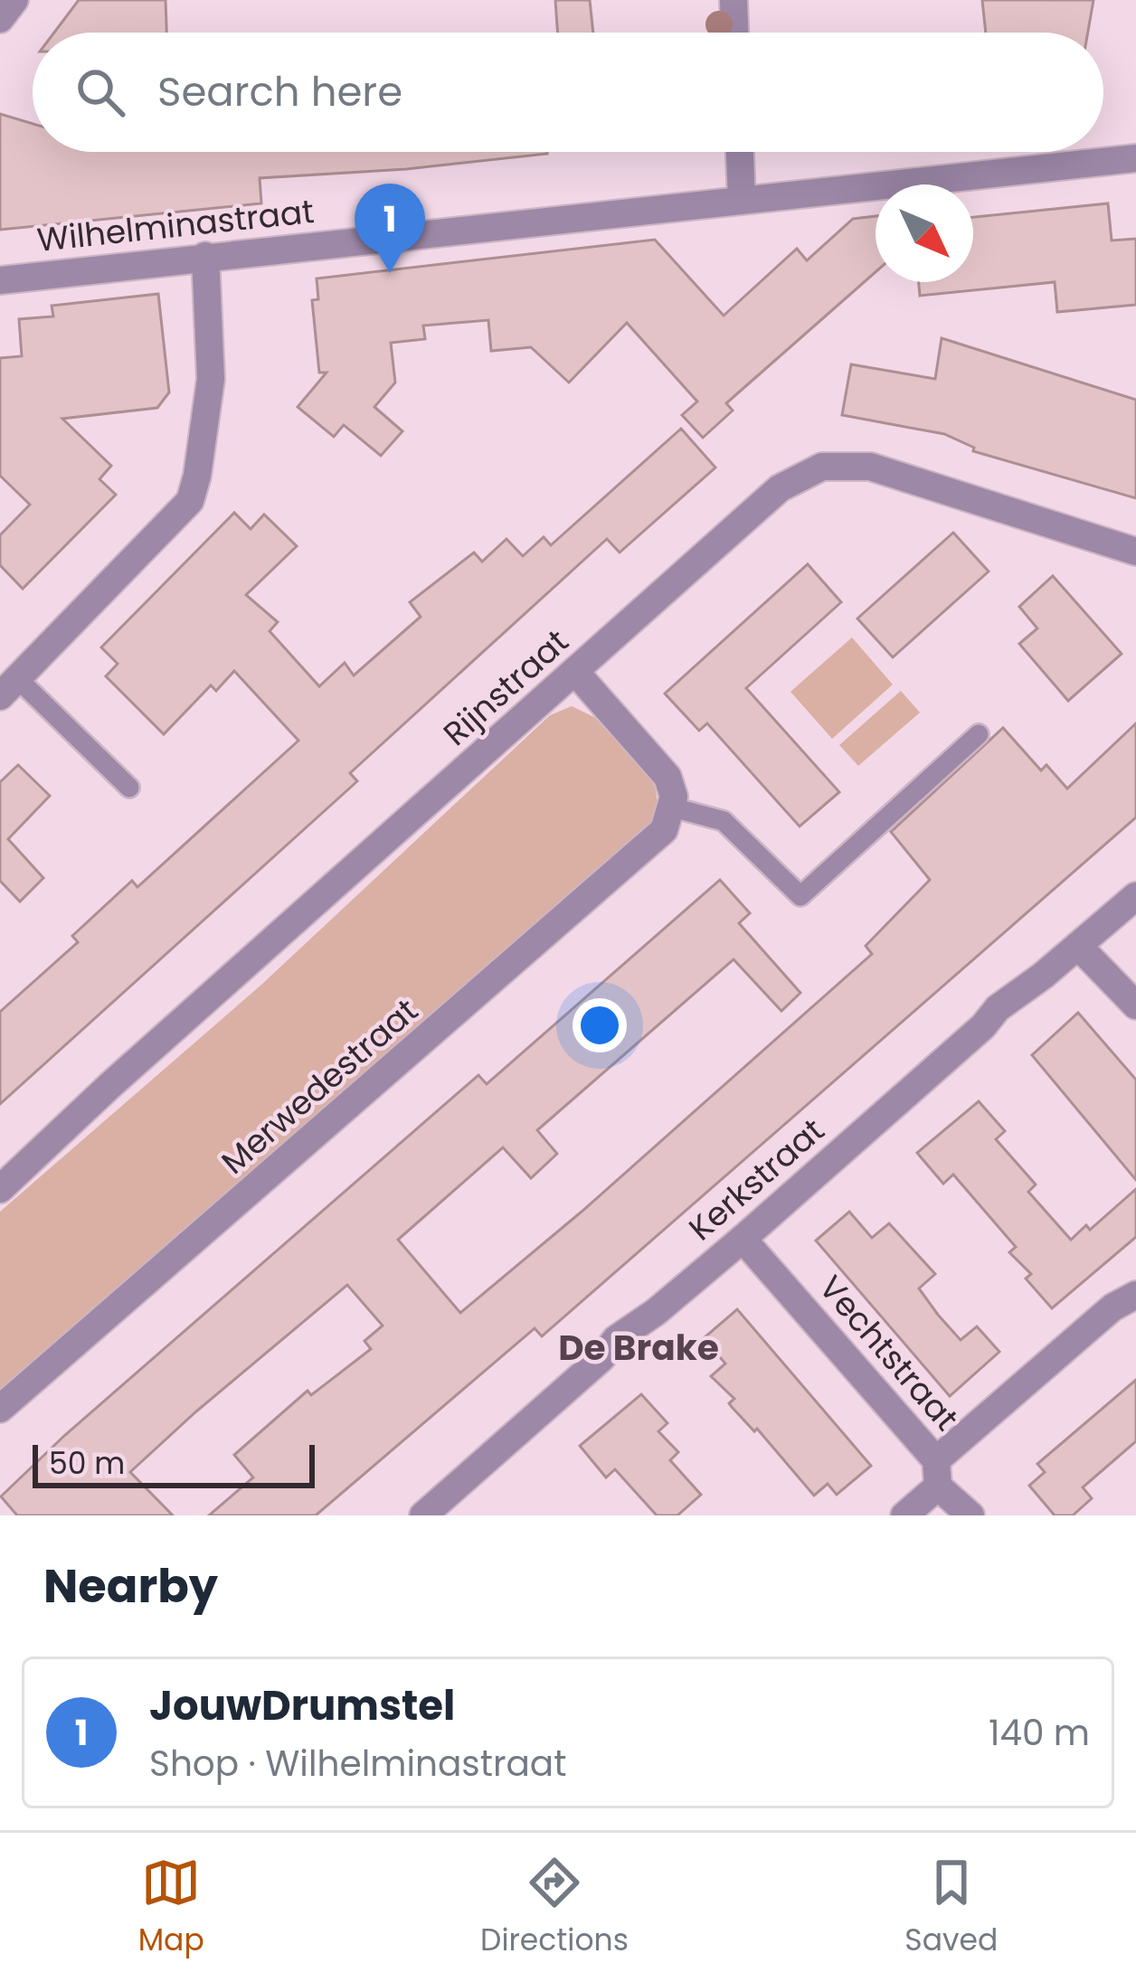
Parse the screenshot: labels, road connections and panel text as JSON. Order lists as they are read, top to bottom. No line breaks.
{"streets":{"street":["Wilhelminastraat","Rijnstraat","Merwedestraat","Kerkstraat","Vechtstraat"]},"crossings":[["Kerkstraat","Vechtstraat"]],"districts":["De Brake"],"scale_bar":"50 m","north":"bottom right","page":{"search":"Search here","pins":"1","scale":"50 m","heading":"Nearby","list":[{"mark":"1","name":"JouwDrumstel","note":"Shop · Wilhelminastraat","value":"140 m"}],"nav":["Map","Directions","Saved"]}}
